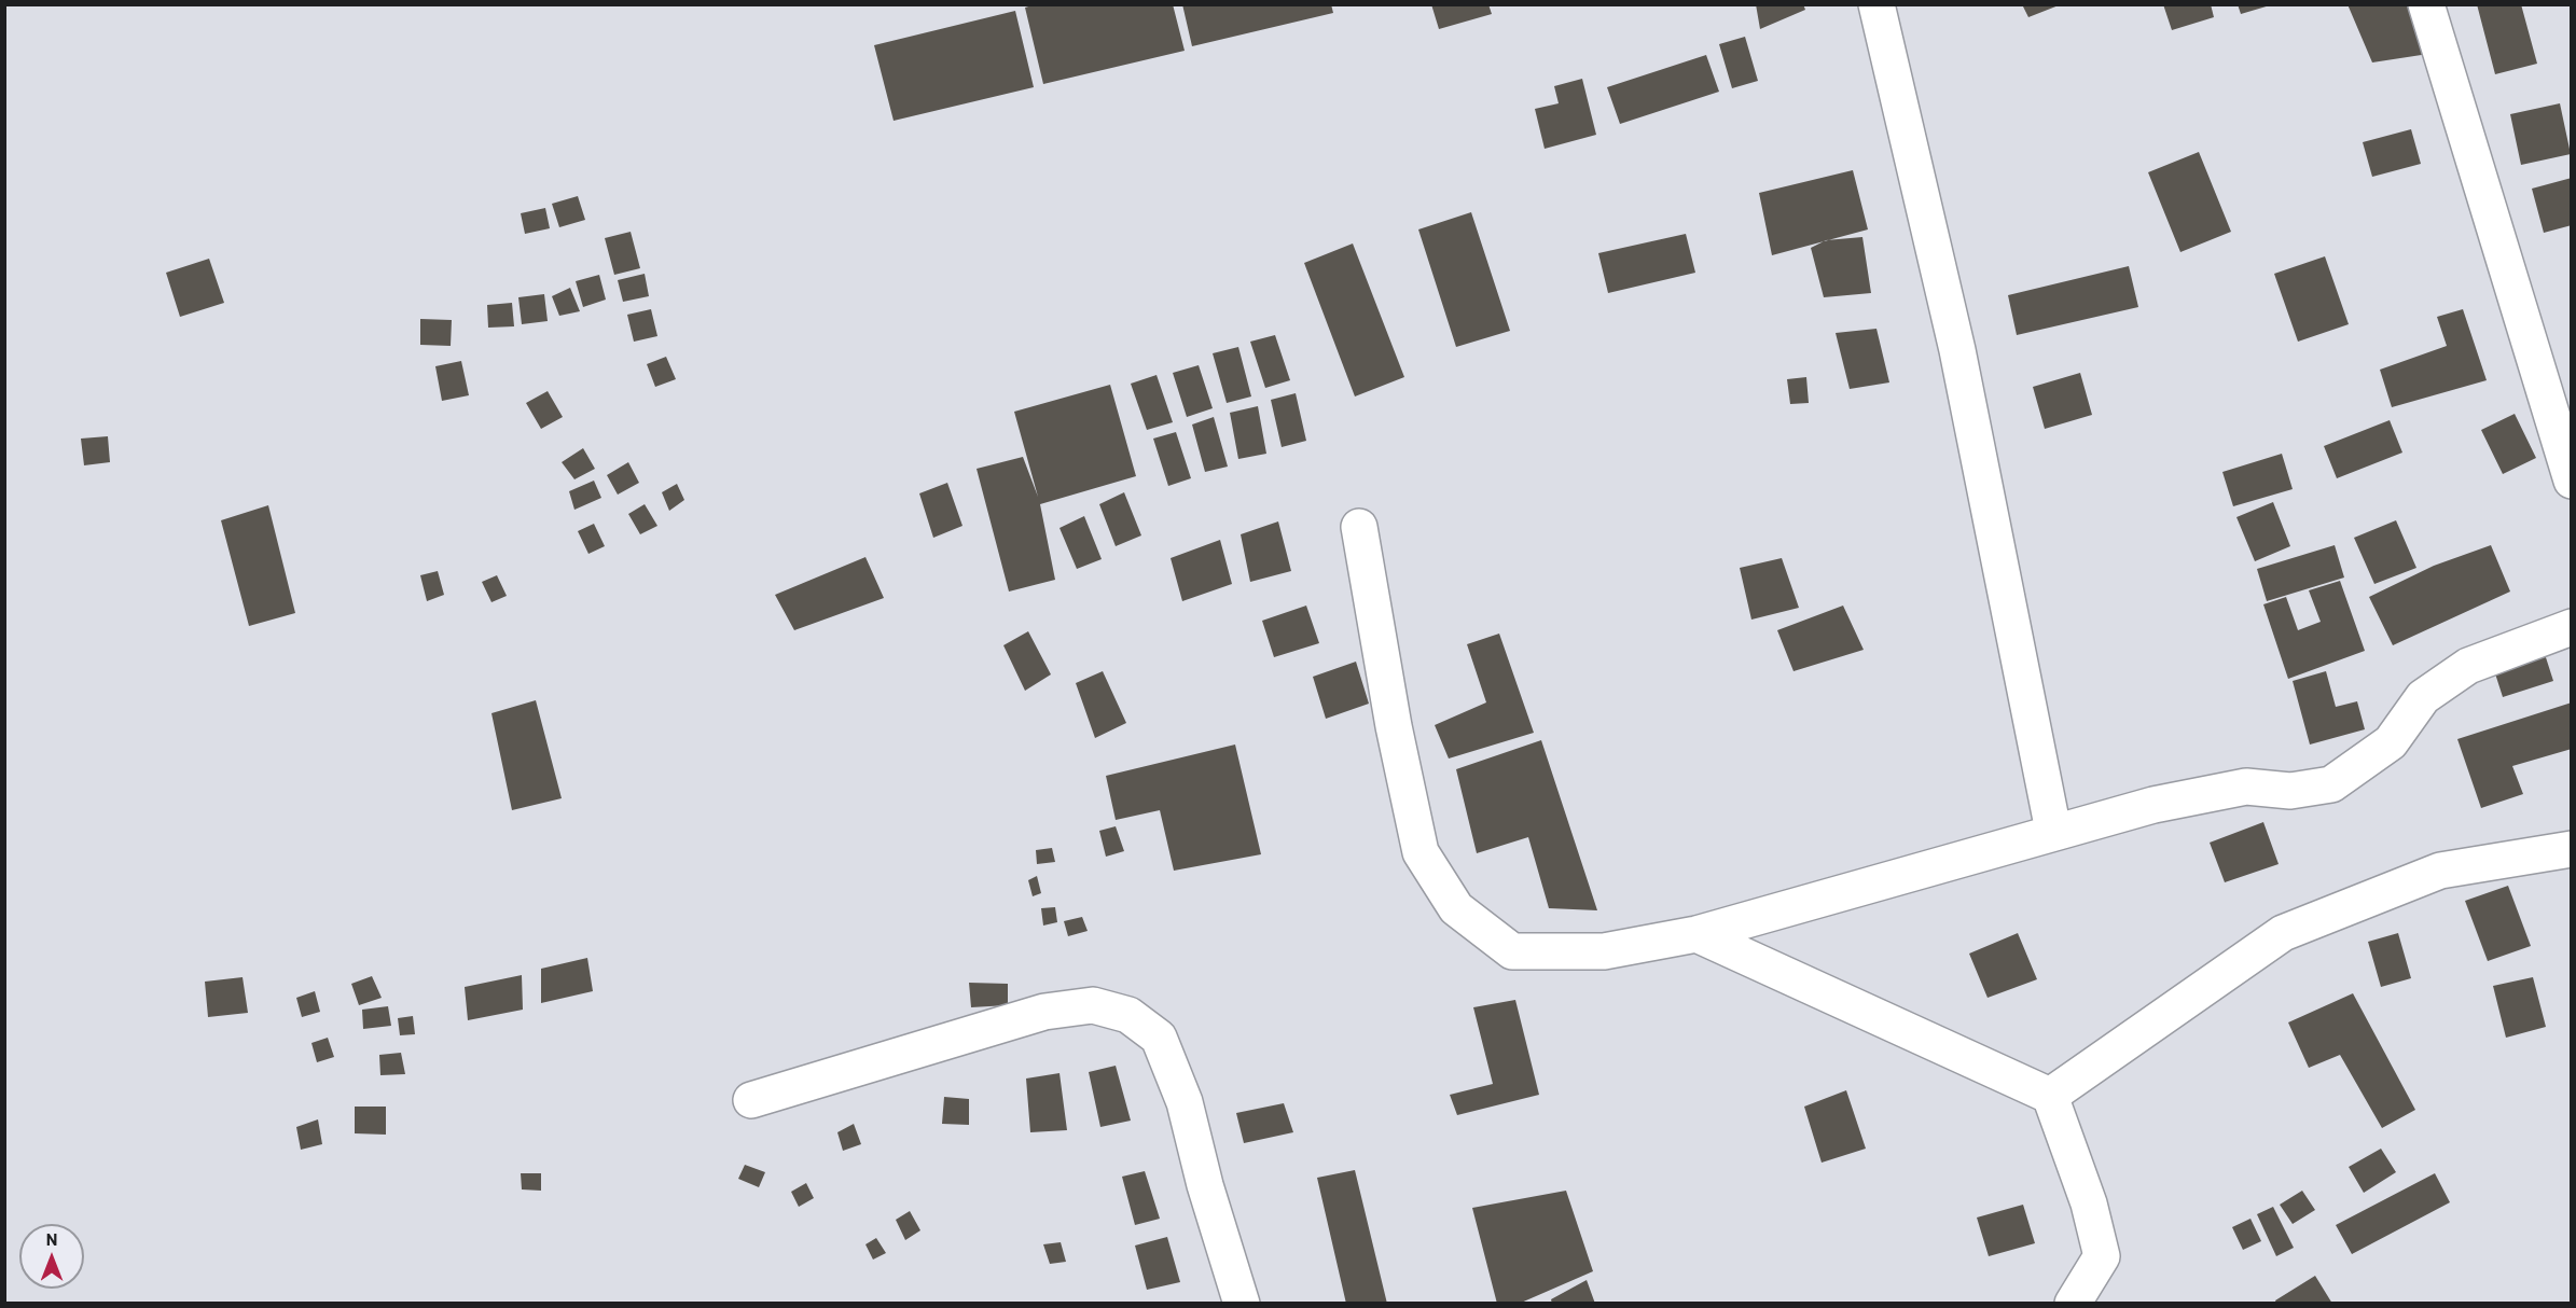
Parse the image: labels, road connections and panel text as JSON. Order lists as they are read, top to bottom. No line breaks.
{"north":"top"}
